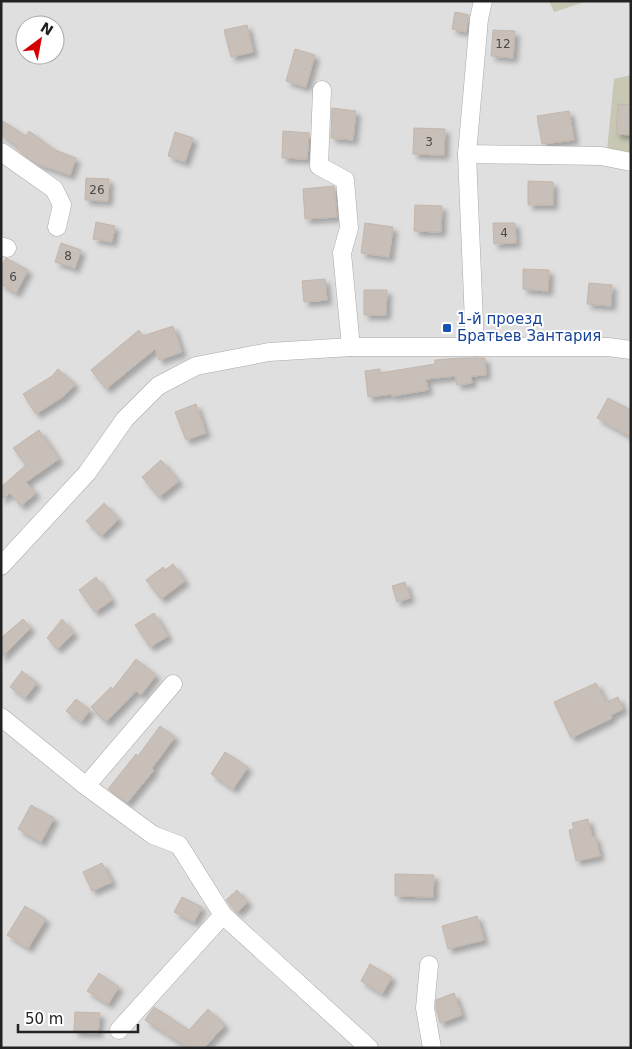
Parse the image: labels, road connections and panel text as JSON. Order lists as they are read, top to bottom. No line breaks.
{"places":{"transit":["1-й проезд Братьев Зантария"]},"house_numbers":["12","3","26","4","8","6"],"scale_bar":"50 m","north":"top right"}
